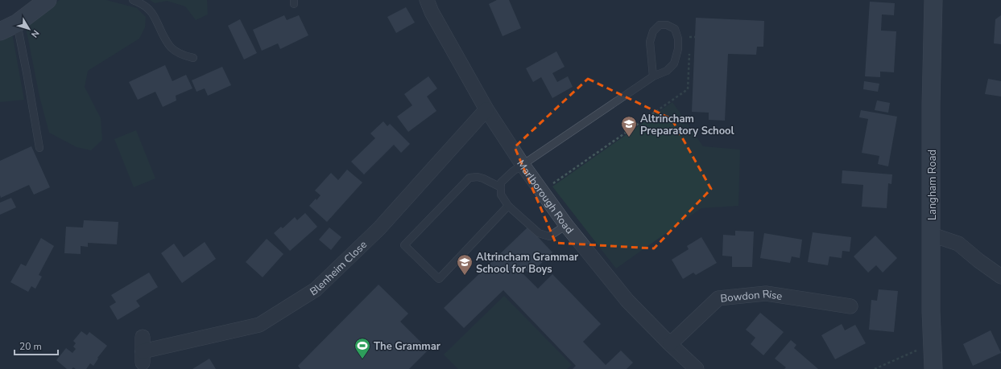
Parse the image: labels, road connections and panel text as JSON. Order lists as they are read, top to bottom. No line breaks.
{"streets":{"main road":["Langham Road"],"street":["Marlborough Road","Blenheim Close","Bowdon Rise"]},"crossings":[["Marlborough Road","Blenheim Close"],["Marlborough Road","Bowdon Rise"]],"places":{"school or university":["Altrincham Preparatory School","Altrincham Grammar School for Boys"],"sports":["The Grammar"]},"scale_bar":"20 m","north":"bottom right"}
